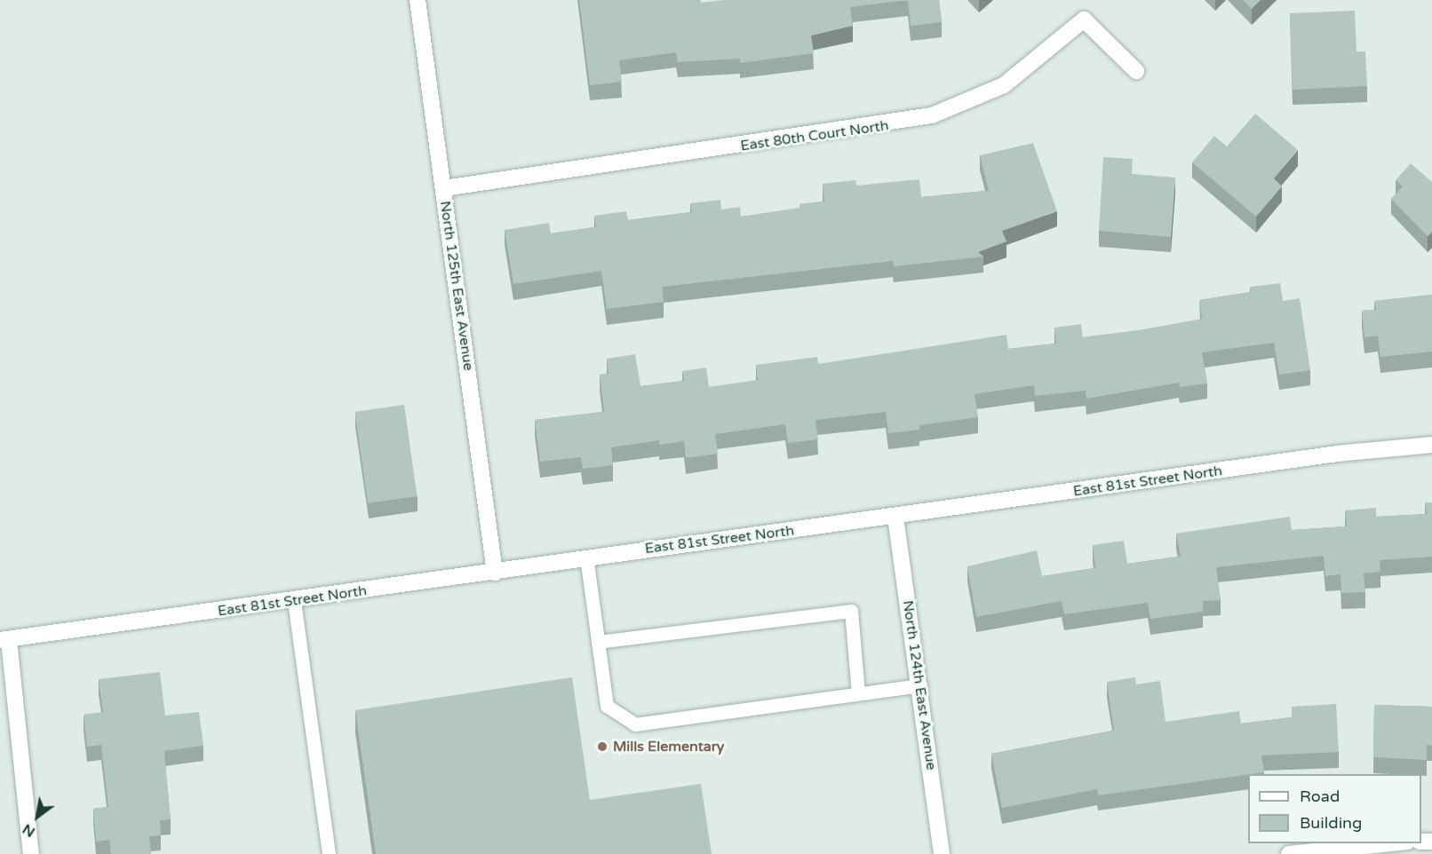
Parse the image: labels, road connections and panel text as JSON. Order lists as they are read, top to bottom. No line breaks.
{"streets":{"street":["East 80th Court North","North 125th East Avenue","East 81st Street North","North 124th East Avenue"]},"crossings":[["East 80th Court North","North 125th East Avenue"],["North 125th East Avenue","East 81st Street North"],["East 81st Street North","North 124th East Avenue"]],"places":["Mills Elementary"],"legend":["Road","Building"],"north":"bottom left"}
